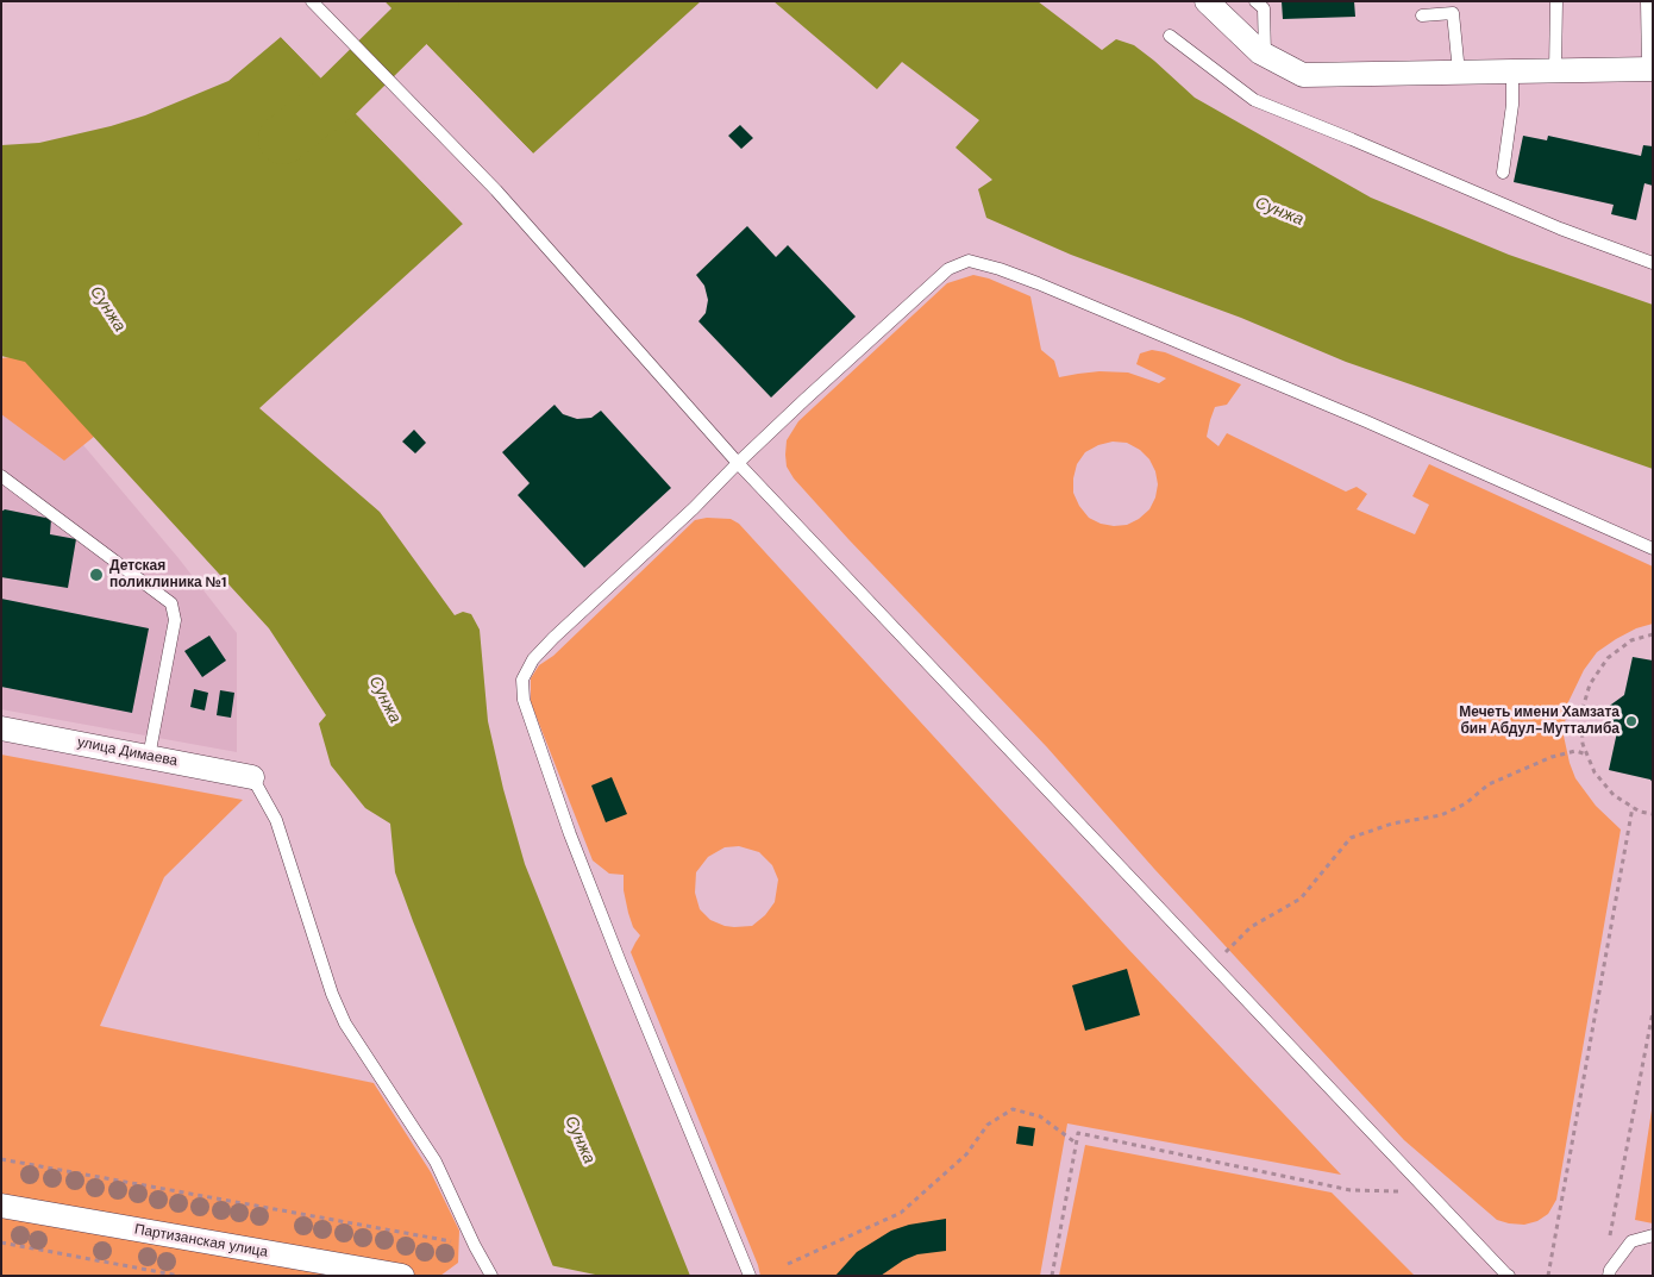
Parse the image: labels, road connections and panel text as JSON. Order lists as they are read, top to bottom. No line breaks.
{"streets":{"street":["улица Димаева","Партизанская улица"]},"water":["Сунжа"],"places":["Детская поликлиника №1","Мечеть имени Хамзата бин Абдул-Мутталиба"]}
